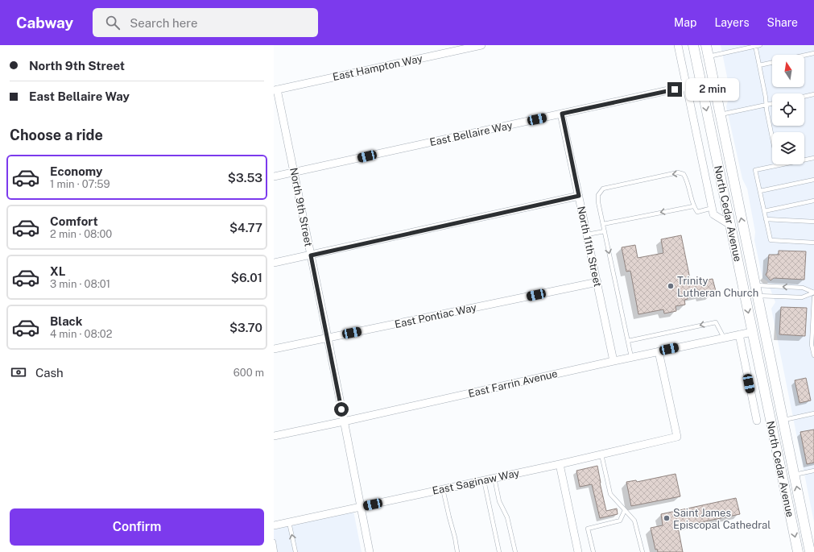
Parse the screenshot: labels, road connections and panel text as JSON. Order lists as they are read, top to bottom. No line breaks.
{"streets":{"main road":["North Cedar Avenue"],"street":["East Hampton Way","East Bellaire Way","North 9th Street","North 11th Street","East Pontiac Way","East Farrin Avenue","East Saginaw Way"]},"crossings":[["East Hampton Way","North 9th Street"],["East Bellaire Way","North 9th Street"],["East Bellaire Way","North 11th Street"],["North 9th Street","East Pontiac Way"],["North 9th Street","East Farrin Avenue"],["North 9th Street","East Saginaw Way"],["North Cedar Avenue","East Farrin Avenue"],["North 11th Street","East Pontiac Way"],["North 11th Street","East Farrin Avenue"],["East Farrin Avenue","East Saginaw Way"]],"places":["Trinity Lutheran Church","Saint James Episcopal Cathedral"],"north":"top","page":{"header":"Cabway","search":"Search here","nav":["Map","Layers","Share"],"banner":["North 9th Street","East Bellaire Way"],"bubble":"2 min","heading":"Choose a ride","list":[{"name":"Economy","note":"1 min · 07:59","value":"$3.53"},{"name":"Comfort","note":"2 min · 08:00","value":"$4.77"},{"name":"XL","note":"3 min · 08:01","value":"$6.01"},{"name":"Black","note":"4 min · 08:02","value":"$3.70"}],"pay":["Cash","600 m"],"buttons":"Confirm"}}
